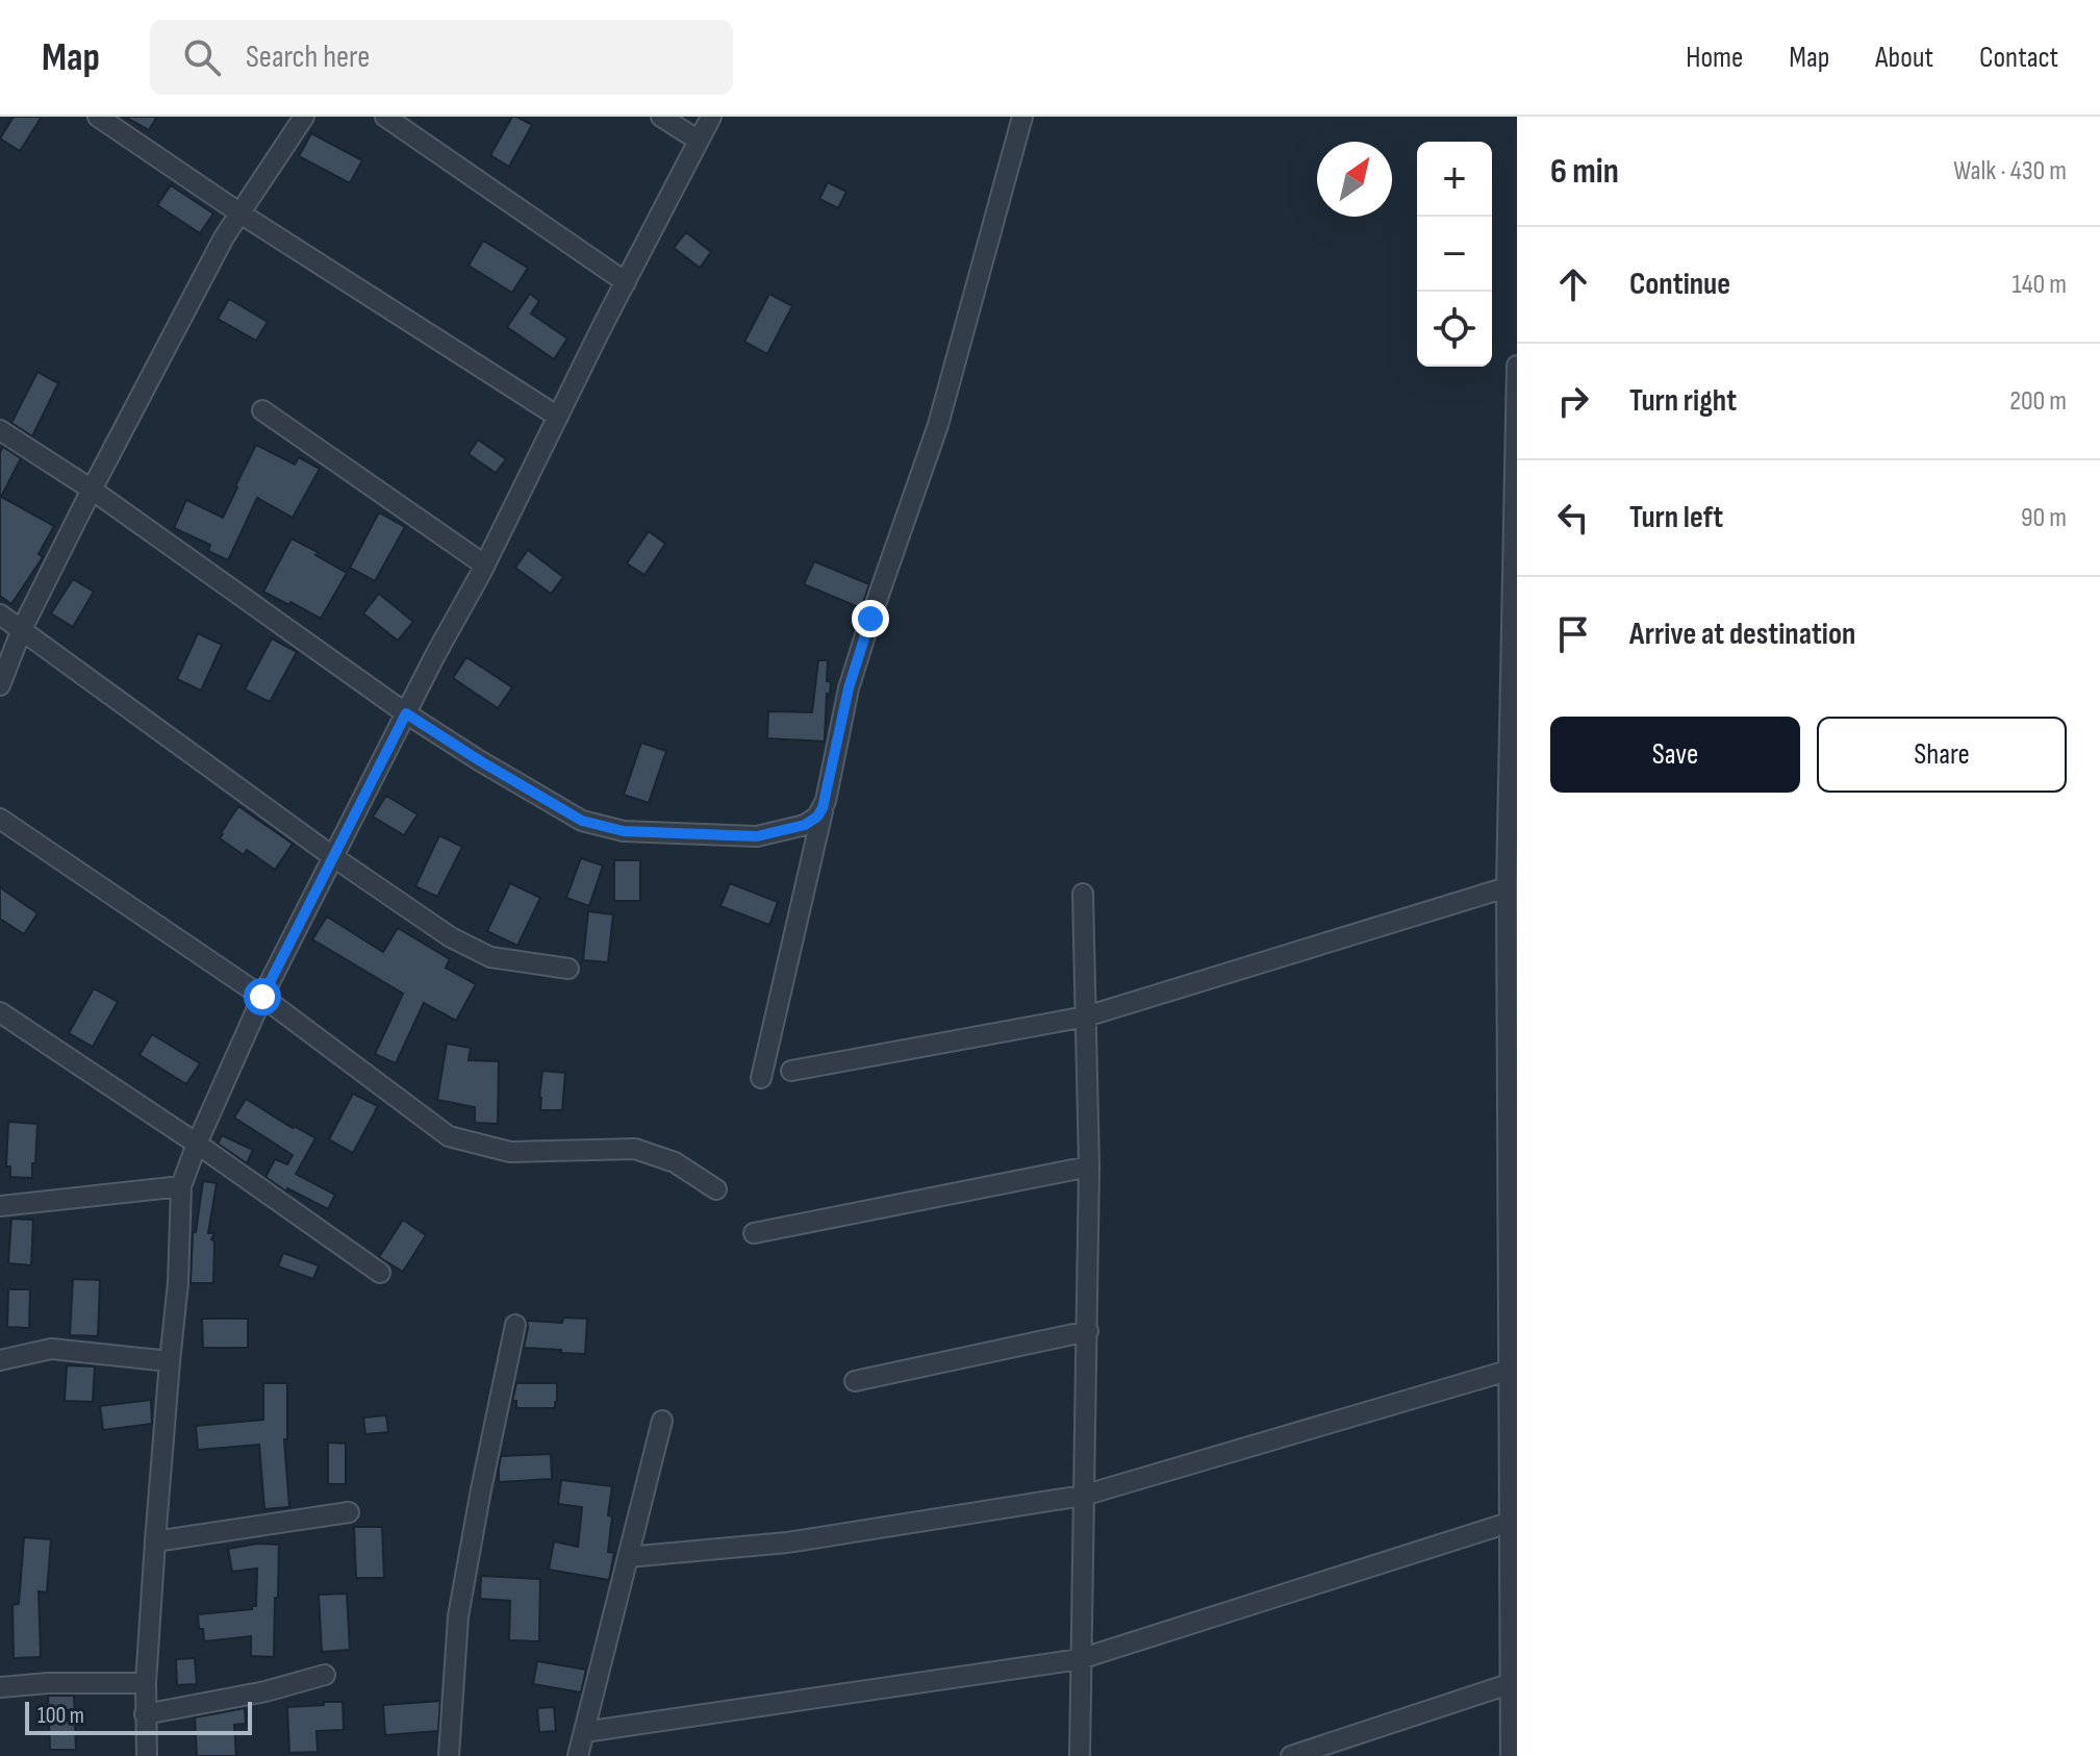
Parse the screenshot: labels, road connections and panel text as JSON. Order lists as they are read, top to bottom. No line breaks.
{"scale_bar":"100 m","north":"top right","page":{"header":"Map","search":"Search here","nav":["Home","Map","About","Contact"],"heading":["6 min","Walk · 430 m"],"map_buttons":["+","−"],"list":[["Continue","140 m"],["Turn right","200 m"],["Turn left","90 m"],"Arrive at destination"],"buttons":["Save","Share"],"scale":"100 m"}}
